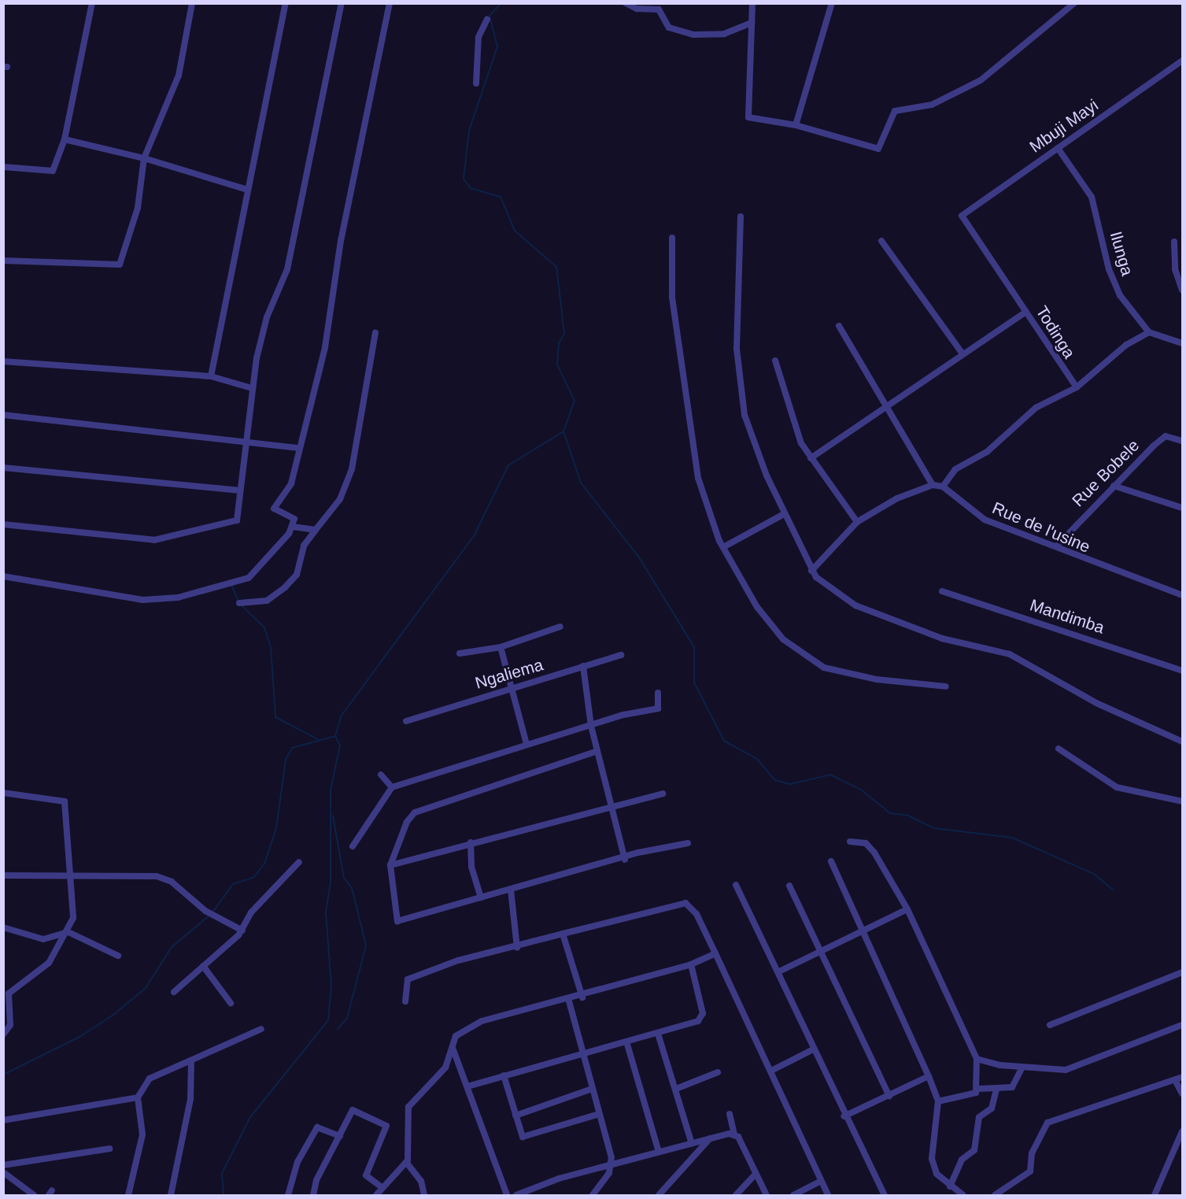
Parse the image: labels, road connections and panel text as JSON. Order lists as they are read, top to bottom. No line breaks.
{"streets":{"street":["Mbuji Mayi","Ilunga","Todinga","Rue Bobele","Rue de l'usine","Mandimba","Ngaliema"]},"crossings":[["Mbuji Mayi","Ilunga"],["Mbuji Mayi","Todinga"],["Rue Bobele","Rue de l'usine"]]}
